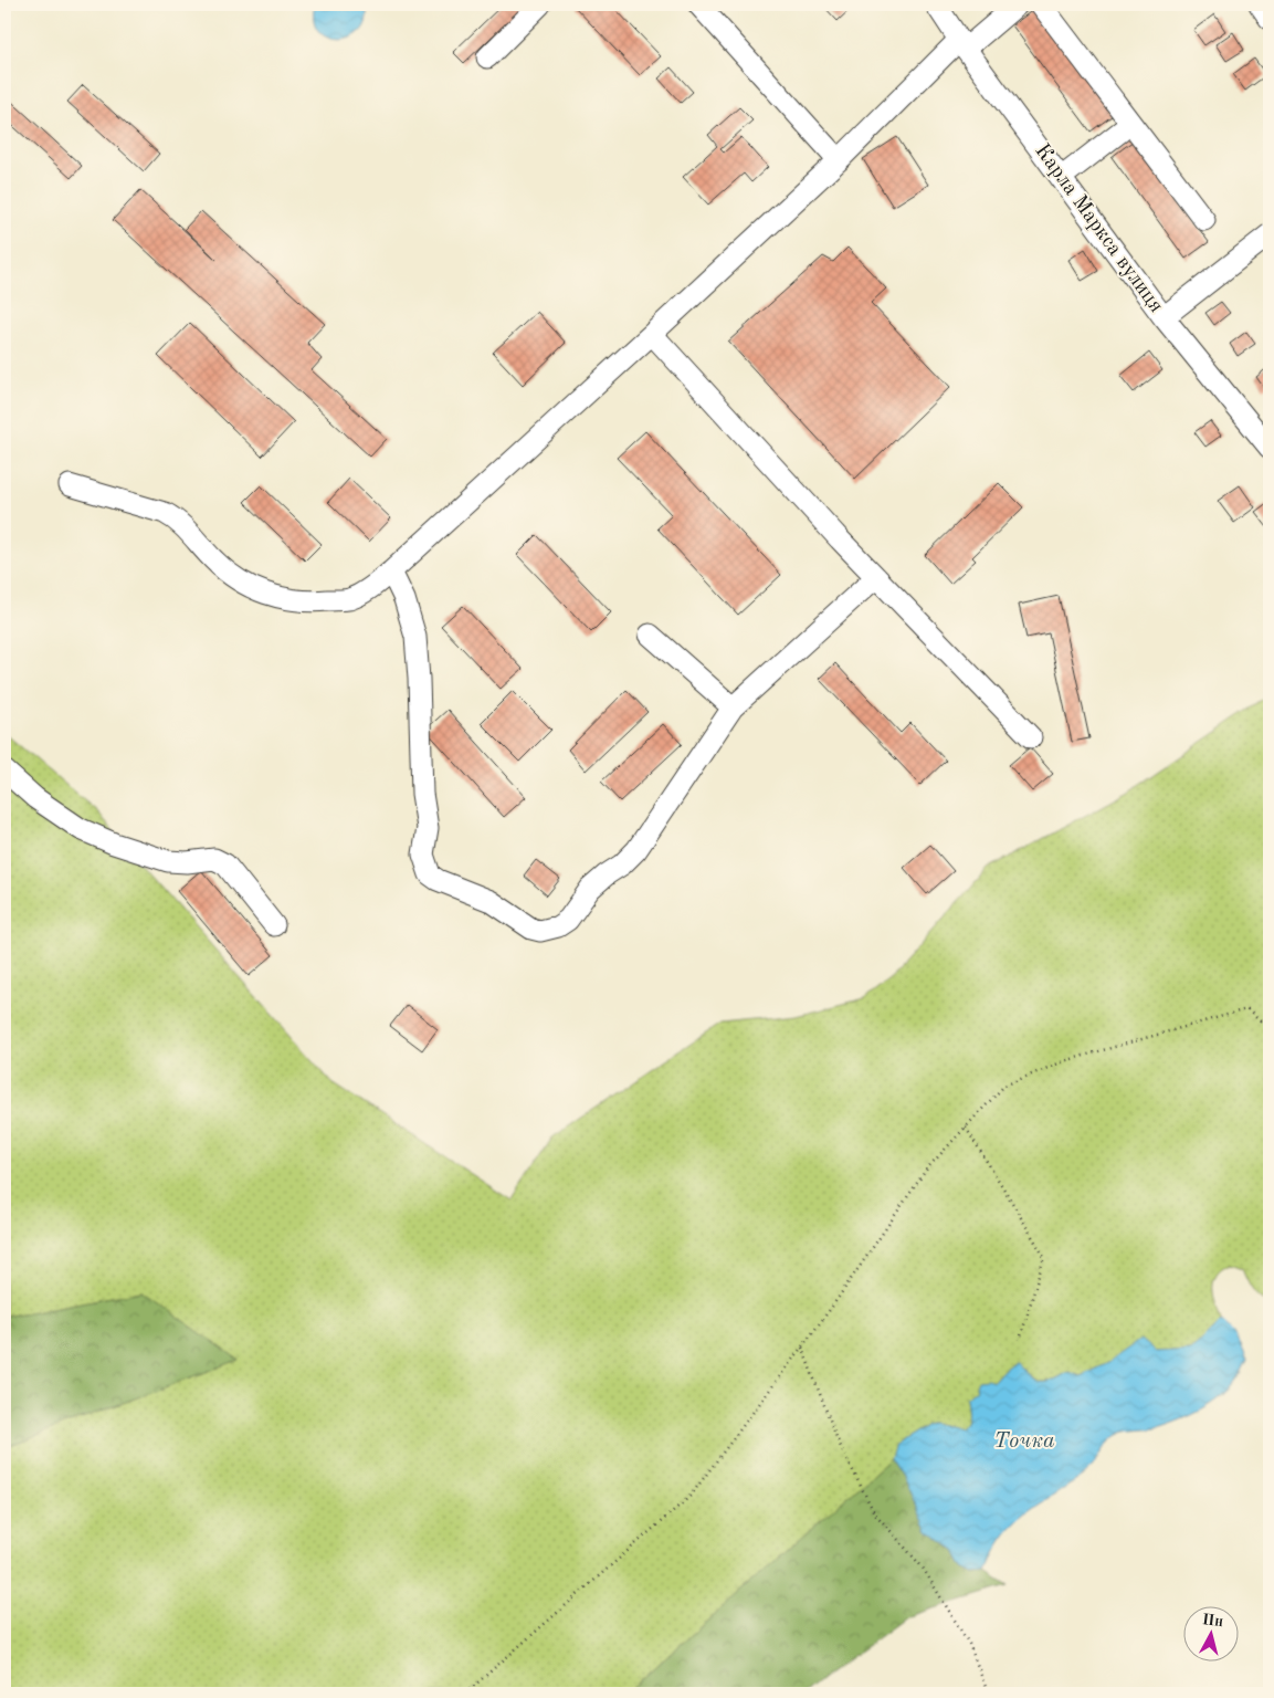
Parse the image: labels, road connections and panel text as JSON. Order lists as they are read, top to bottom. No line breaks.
{"streets":{"street":["Карла Маркса вулиця"]},"water":["Точка"],"north":"top"}
